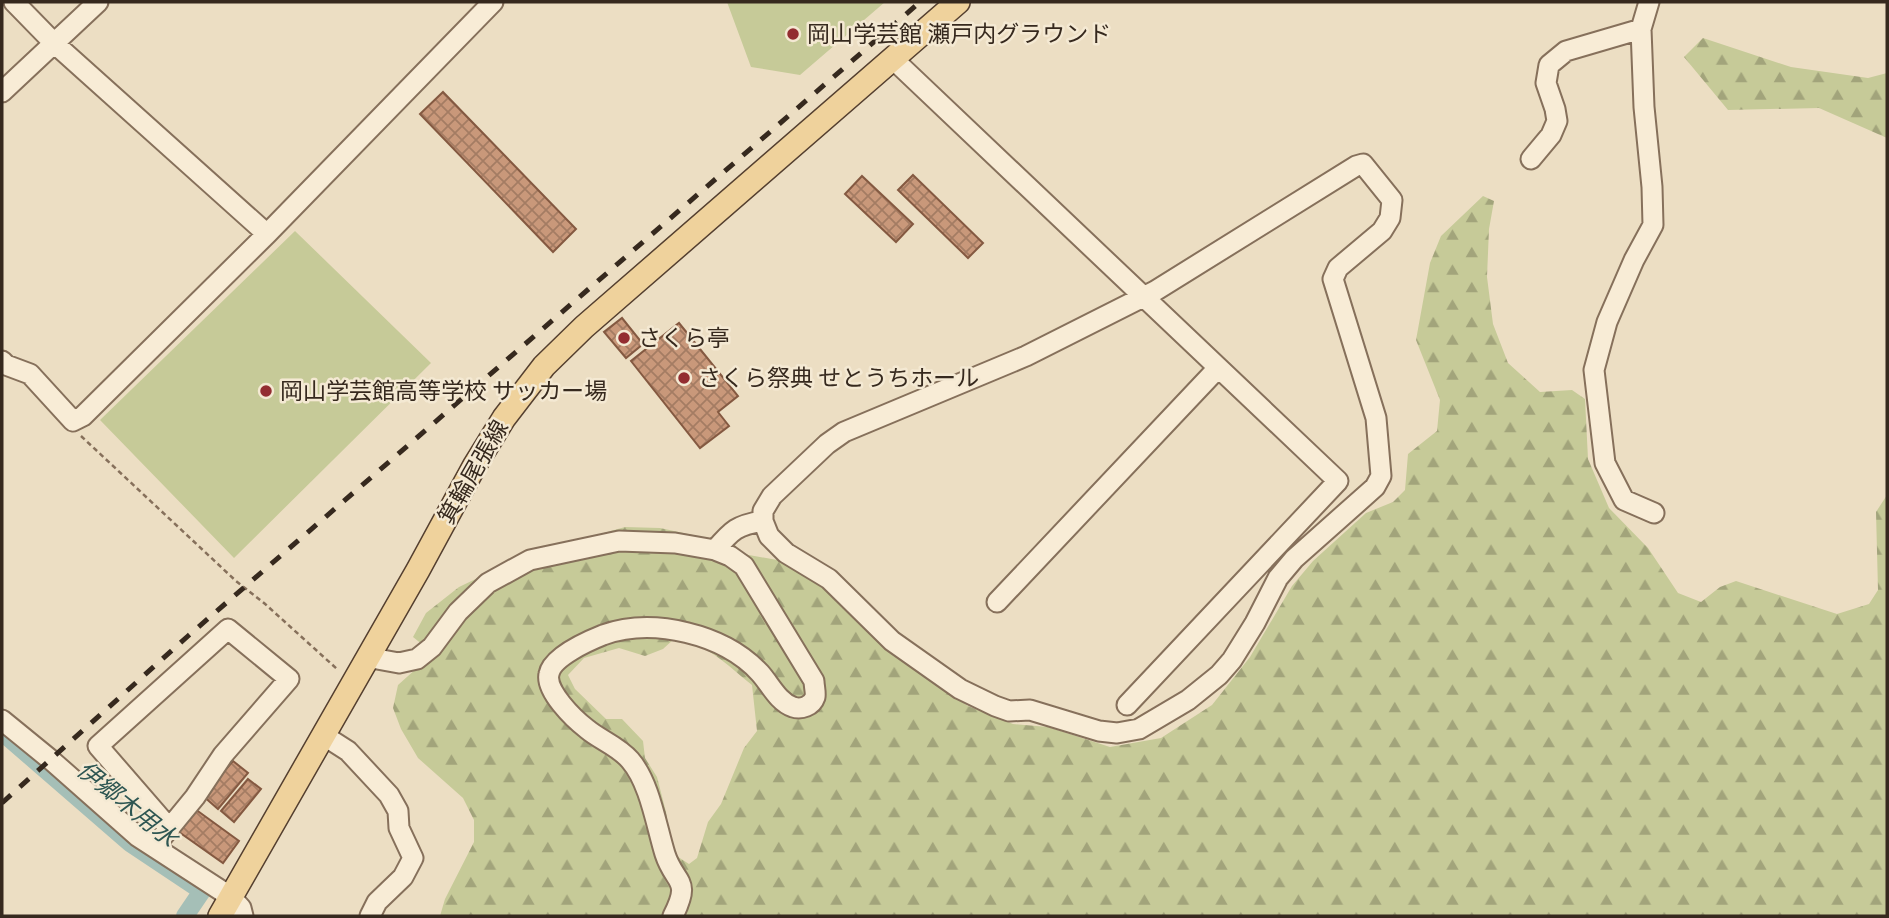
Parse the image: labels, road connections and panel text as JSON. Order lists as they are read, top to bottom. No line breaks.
{"streets":{"main road":["箕輪尾張線"]},"water":["伊郷木用水"],"places":["岡山学芸館 瀬戸内グラウンド","さくら亭","さくら祭典 せとうちホール","岡山学芸館高等学校 サッカー場"]}
